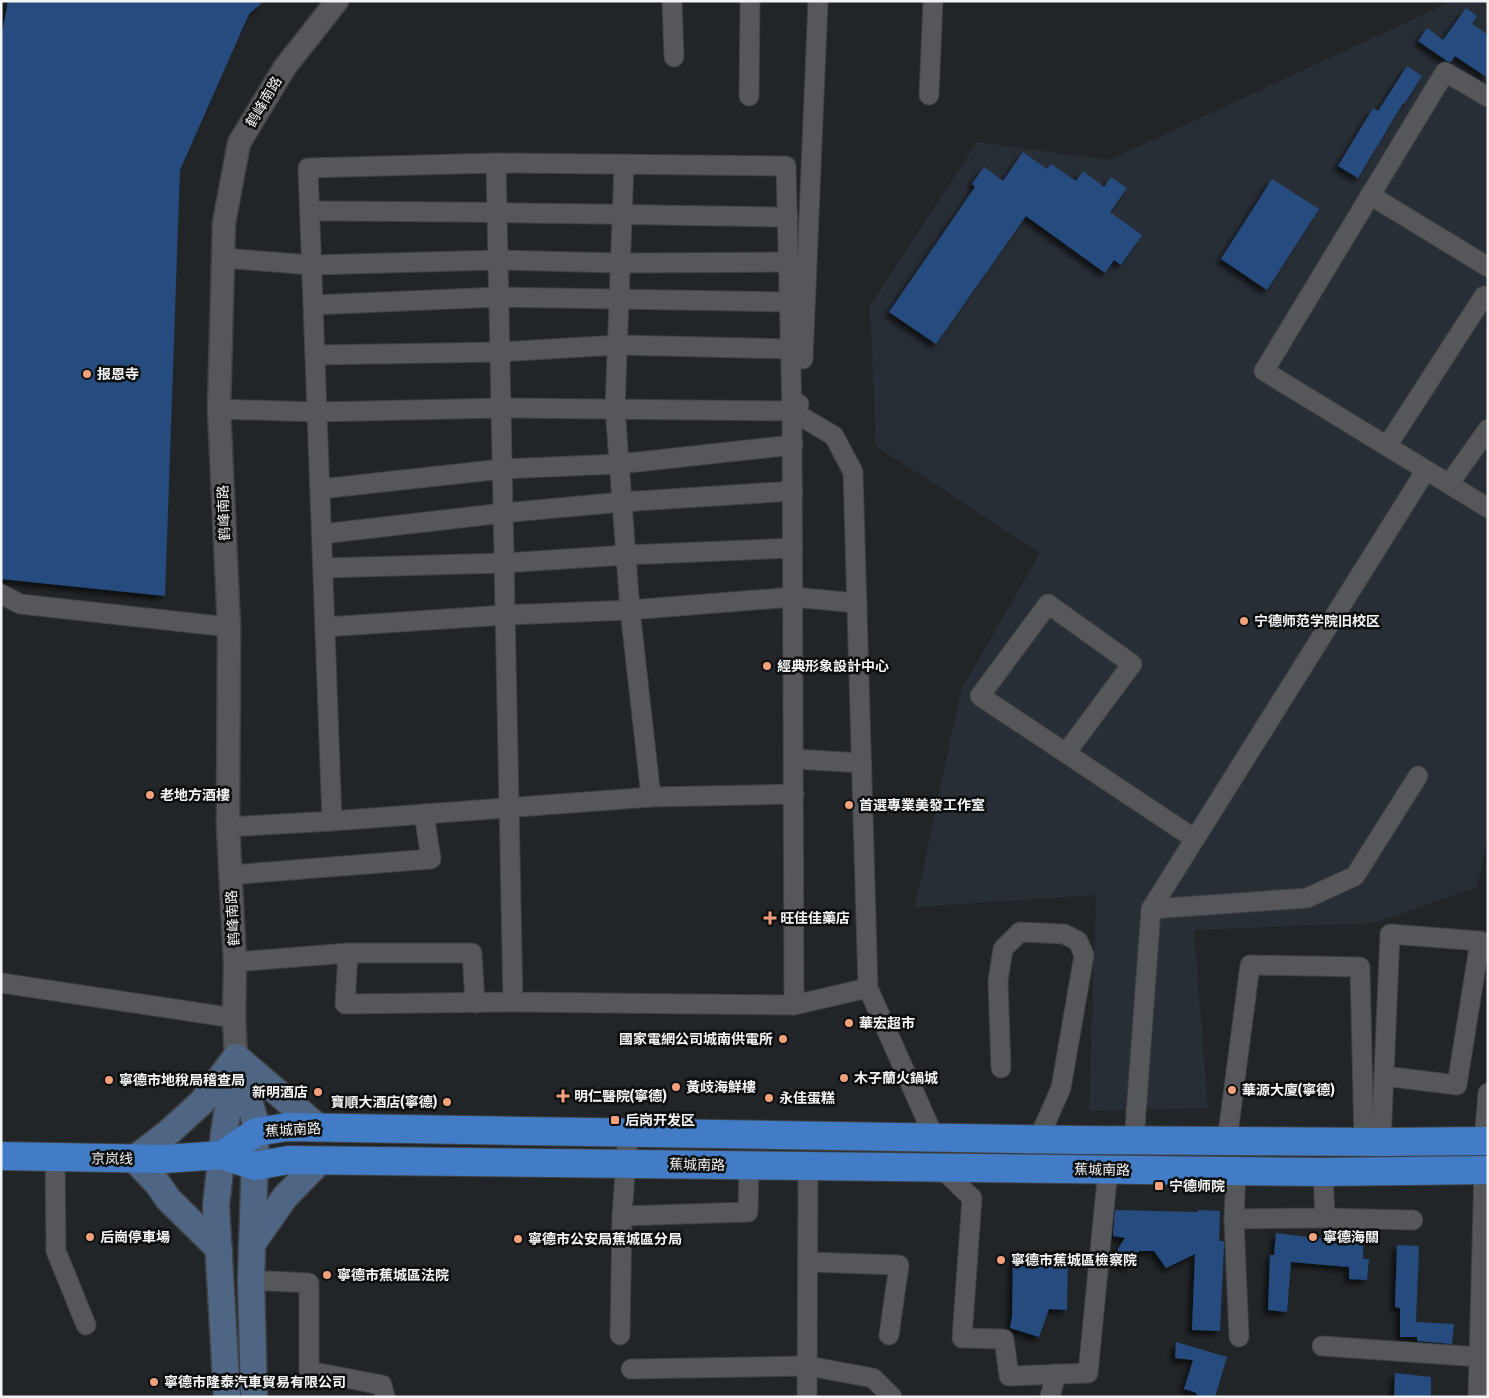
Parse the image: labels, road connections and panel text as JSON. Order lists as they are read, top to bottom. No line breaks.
{"streets":{"highway":["蕉城南路","京岚线"],"street":["鹤峰南路"]},"crossings":[["蕉城南路","京岚线"]],"places":{"other":["报恩寺","宁德师范学院旧校区","經典形象設計中心","老地方酒樓","首選專業美發工作室","華宏超市","國家電網公司城南供電所","木子蘭火鍋城","寧德市地稅局稽查局","黃歧海鮮樓","華源大廈(寧德)","新明酒店","永佳蛋糕","寶順大酒店(寧德)","后崗停車場","寧德海關","寧德市公安局蕉城區分局","寧德市蕉城區檢察院","寧德市蕉城區法院","寧德市隆泰汽車貿易有限公司"],"health":["旺佳佳藥店","明仁醫院(寧德)"],"transit":["后岗开发区","宁德师院"]}}
